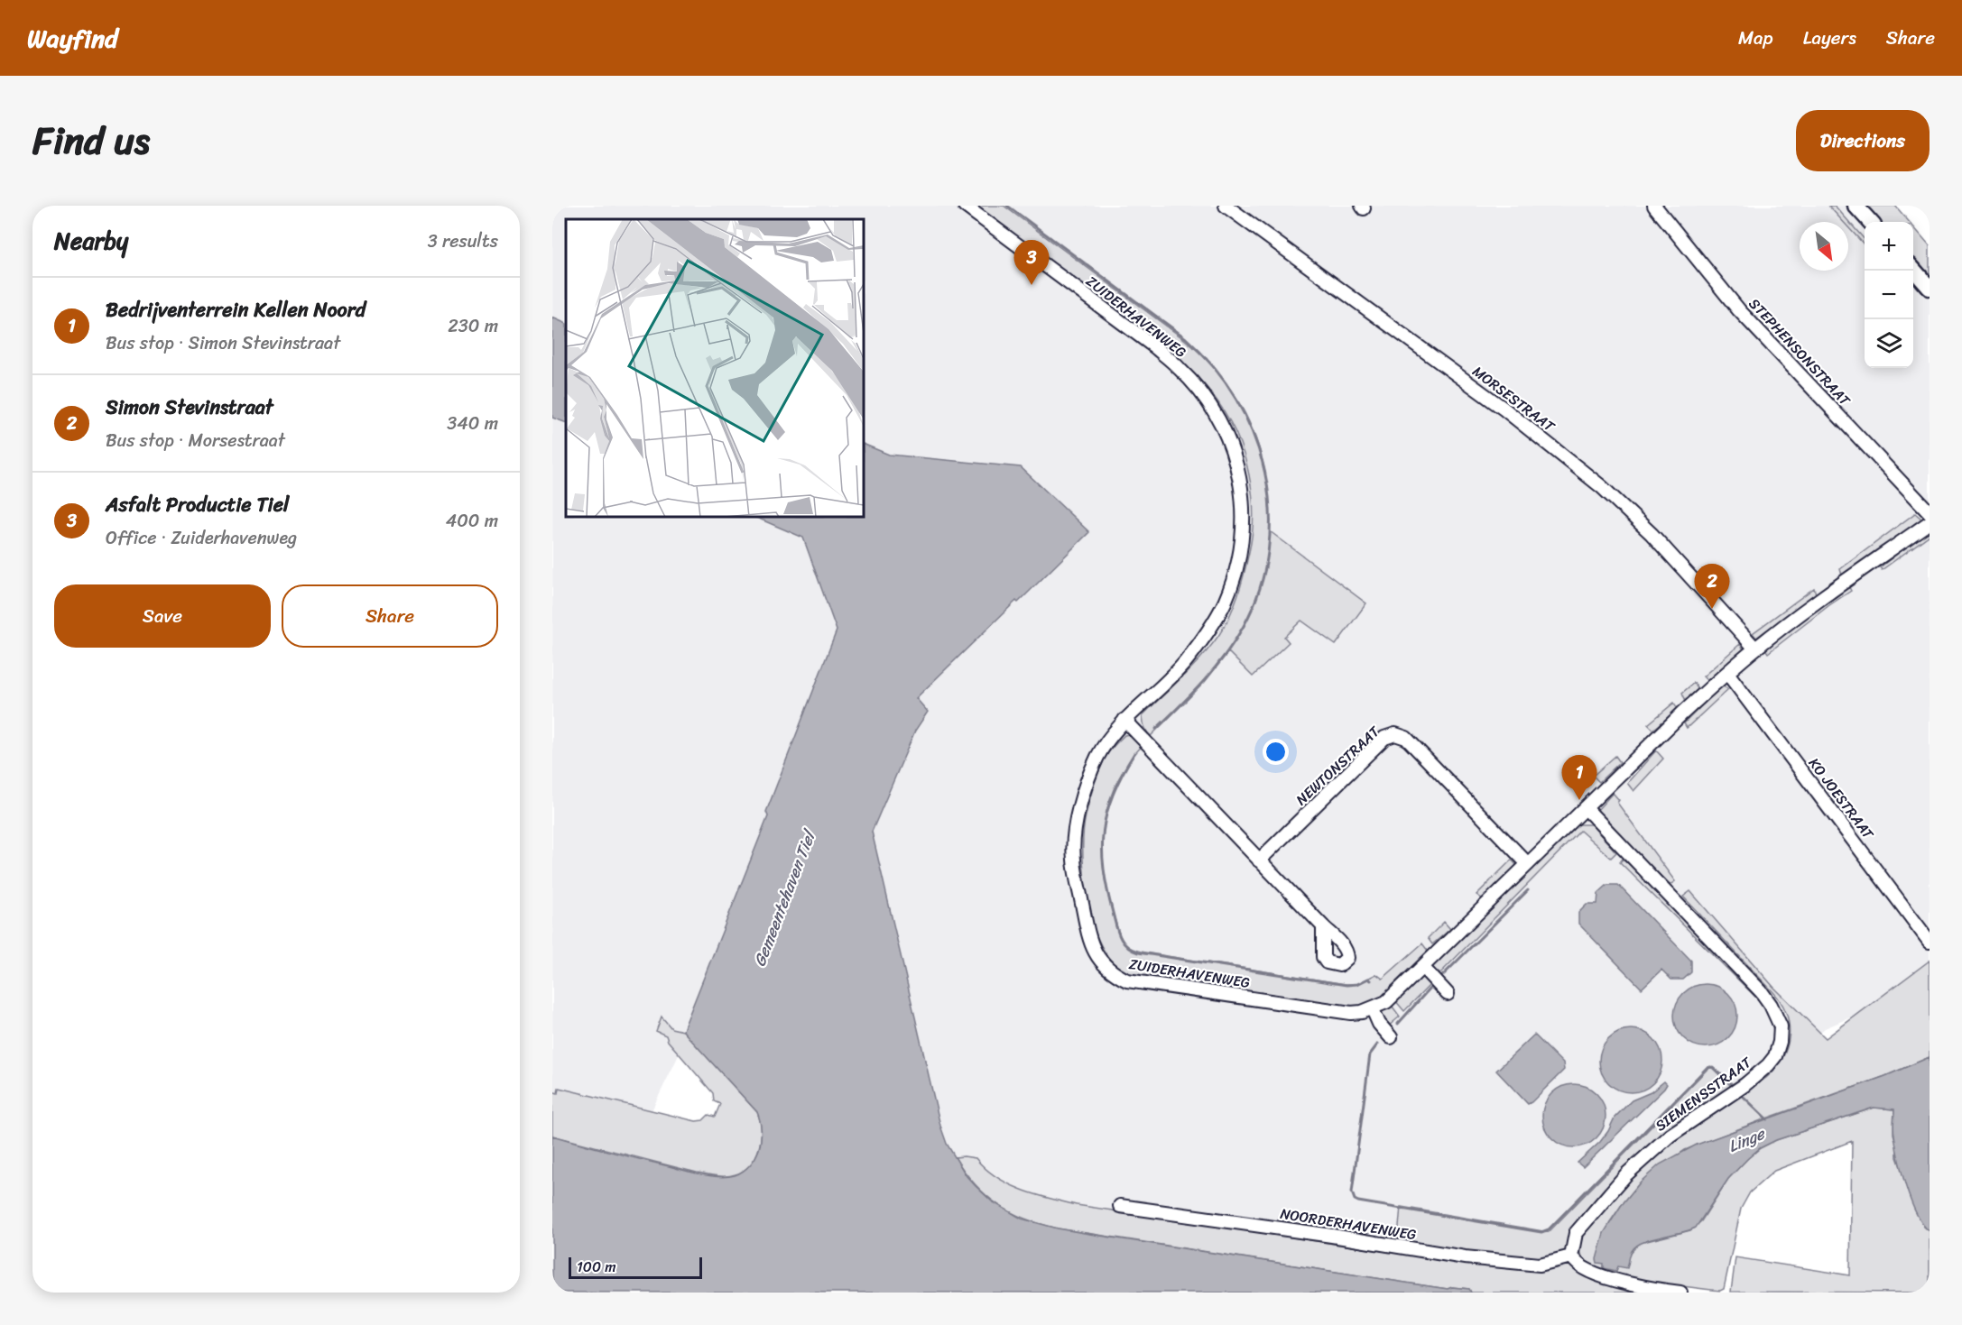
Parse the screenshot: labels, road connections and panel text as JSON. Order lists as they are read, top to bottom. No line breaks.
{"streets":{"street":["ZUIDERHAVENWEG","STEPHENSONSTRAAT","MORSESTRAAT","NEWTONSTRAAT","KO JOESTRAAT","SIEMENSSTRAAT","NOORDERHAVENWEG"]},"crossings":[["SIEMENSSTRAAT","NOORDERHAVENWEG"]],"water":["Gemeentehaven Tiel","Linge"],"scale_bar":"100 m","north":"bottom right","page":{"header":"Wayfind","nav":["Map","Layers","Share"],"title":"Find us","buttons":["Directions",["Save","Share"]],"heading":["Nearby","3 results"],"map_buttons":["+","−"],"pins":["3","2","1"],"list":[{"mark":"1","name":"Bedrijventerrein Kellen Noord","note":"Bus stop · Simon Stevinstraat","value":"230 m"},{"mark":"2","name":"Simon Stevinstraat","note":"Bus stop · Morsestraat","value":"340 m"},{"mark":"3","name":"Asfalt Productie Tiel","note":"Office · Zuiderhavenweg","value":"400 m"}],"scale":"100 m"}}
